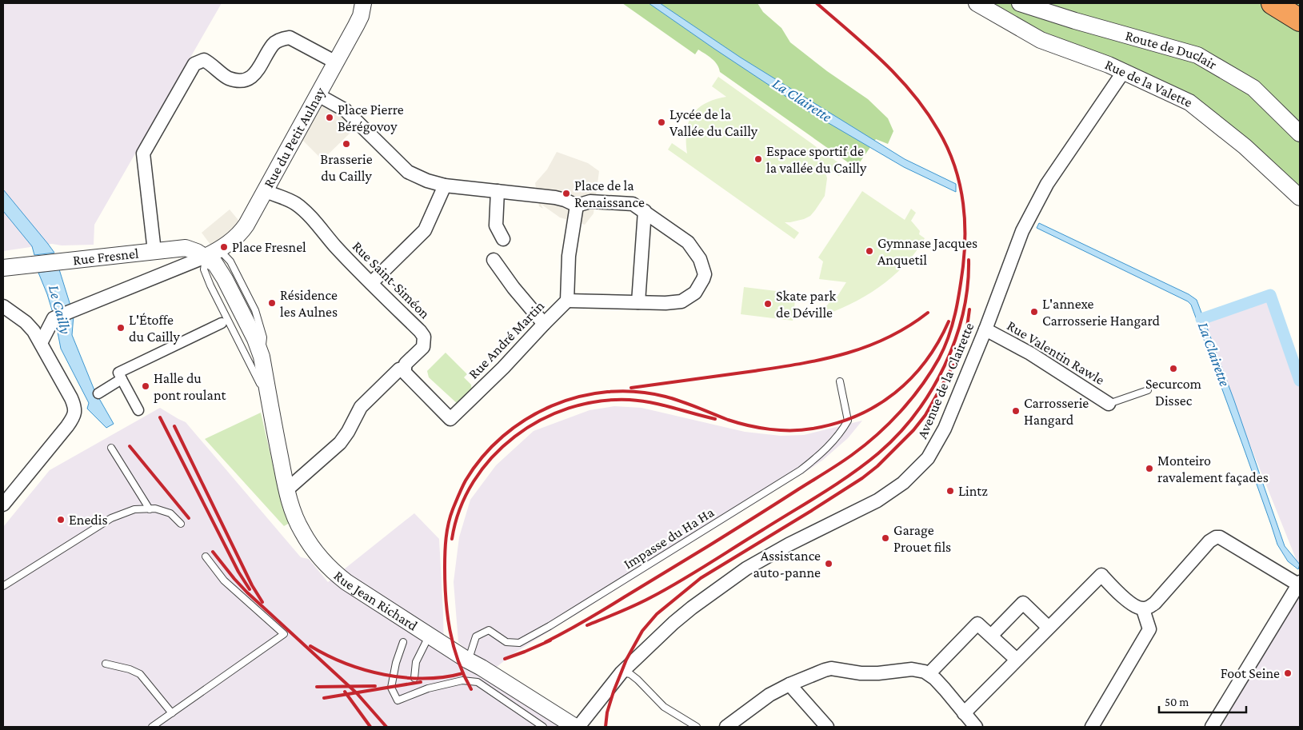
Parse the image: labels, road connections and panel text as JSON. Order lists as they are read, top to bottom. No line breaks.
{"streets":{"street":["Route de Duclair","Rue de la Valette","Rue du Petit Aulnay","Rue Fresnel","Rue Saint-Siméon","Rue André Martin","Rue Valentin Rawle","Avenue de la Clairette","Rue Jean Richard"],"lane":["Impasse du Ha Ha"]},"crossings":[["Rue de la Valette","Avenue de la Clairette"],["Rue du Petit Aulnay","Rue Fresnel"],["Rue du Petit Aulnay","Rue Saint-Siméon"],["Rue du Petit Aulnay","Rue Jean Richard"],["Rue Fresnel","Rue Jean Richard"],["Rue Saint-Siméon","Rue André Martin"],["Rue Saint-Siméon","Rue Jean Richard"],["Rue Valentin Rawle","Avenue de la Clairette"],["Avenue de la Clairette","Rue Jean Richard"],["Impasse du Ha Ha","Rue Jean Richard"]],"water":["La Clairette","Le Cailly"],"places":["Place Pierre Bérégovoy","Lycée de la Vallée du Cailly","Brasserie du Cailly","Espace sportif de la vallée du Cailly","Place de la Renaissance","Place Fresnel","Gymnase Jacques Anquetil","Résidence les Aulnes","Skate park de Déville","L'annexe Carrosserie Hangard","L'Étoffe du Cailly","Securcom Dissec","Halle du pont roulant","Carrosserie Hangard","Monteiro ravalement façades","Lintz","Enedis","Garage Prouet fils","Assistance auto-panne","Foot Seine"],"scale_bar":"50 m"}
